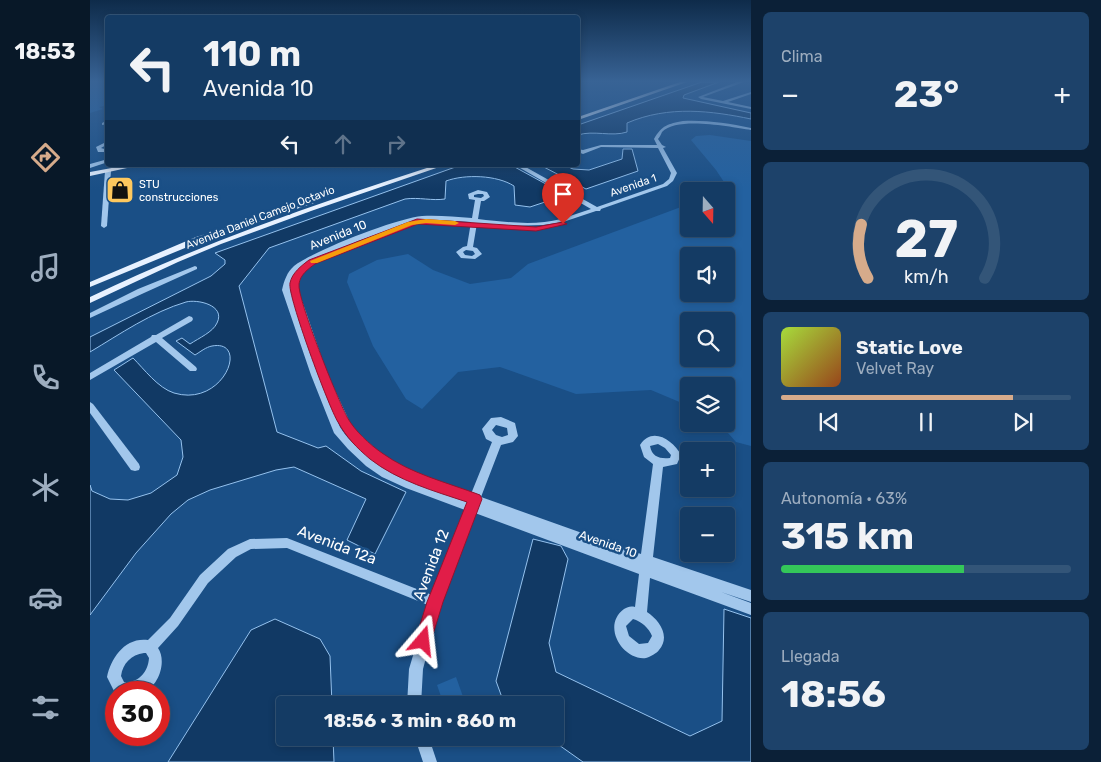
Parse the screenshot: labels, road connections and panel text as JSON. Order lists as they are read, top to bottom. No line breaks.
{"streets":{"main road":["Avenida Daniel Camejo Octavio"],"street":["Avenida 1","Avenida 10","Avenida 12a","Avenida 12"]},"crossings":[["Avenida 1","Avenida 10"],["Avenida 10","Avenida 12"],["Avenida 12a","Avenida 12"]],"places":{"shop":["STU construcciones"]},"north":"bottom","page":{"tabs":"18:53","tile":["Clima",["Autonomía · 63%","315 km"],["Llegada","18:56"]],"turn":["110 m","Avenida 10"],"heat":["−","23°","+"],"map_buttons":["+","−"],"song":["Static Love","Velvet Ray"],"limit":"30","trip":"18:56 · 3 min · 860 m","gauge":["27","km/h"]}}
